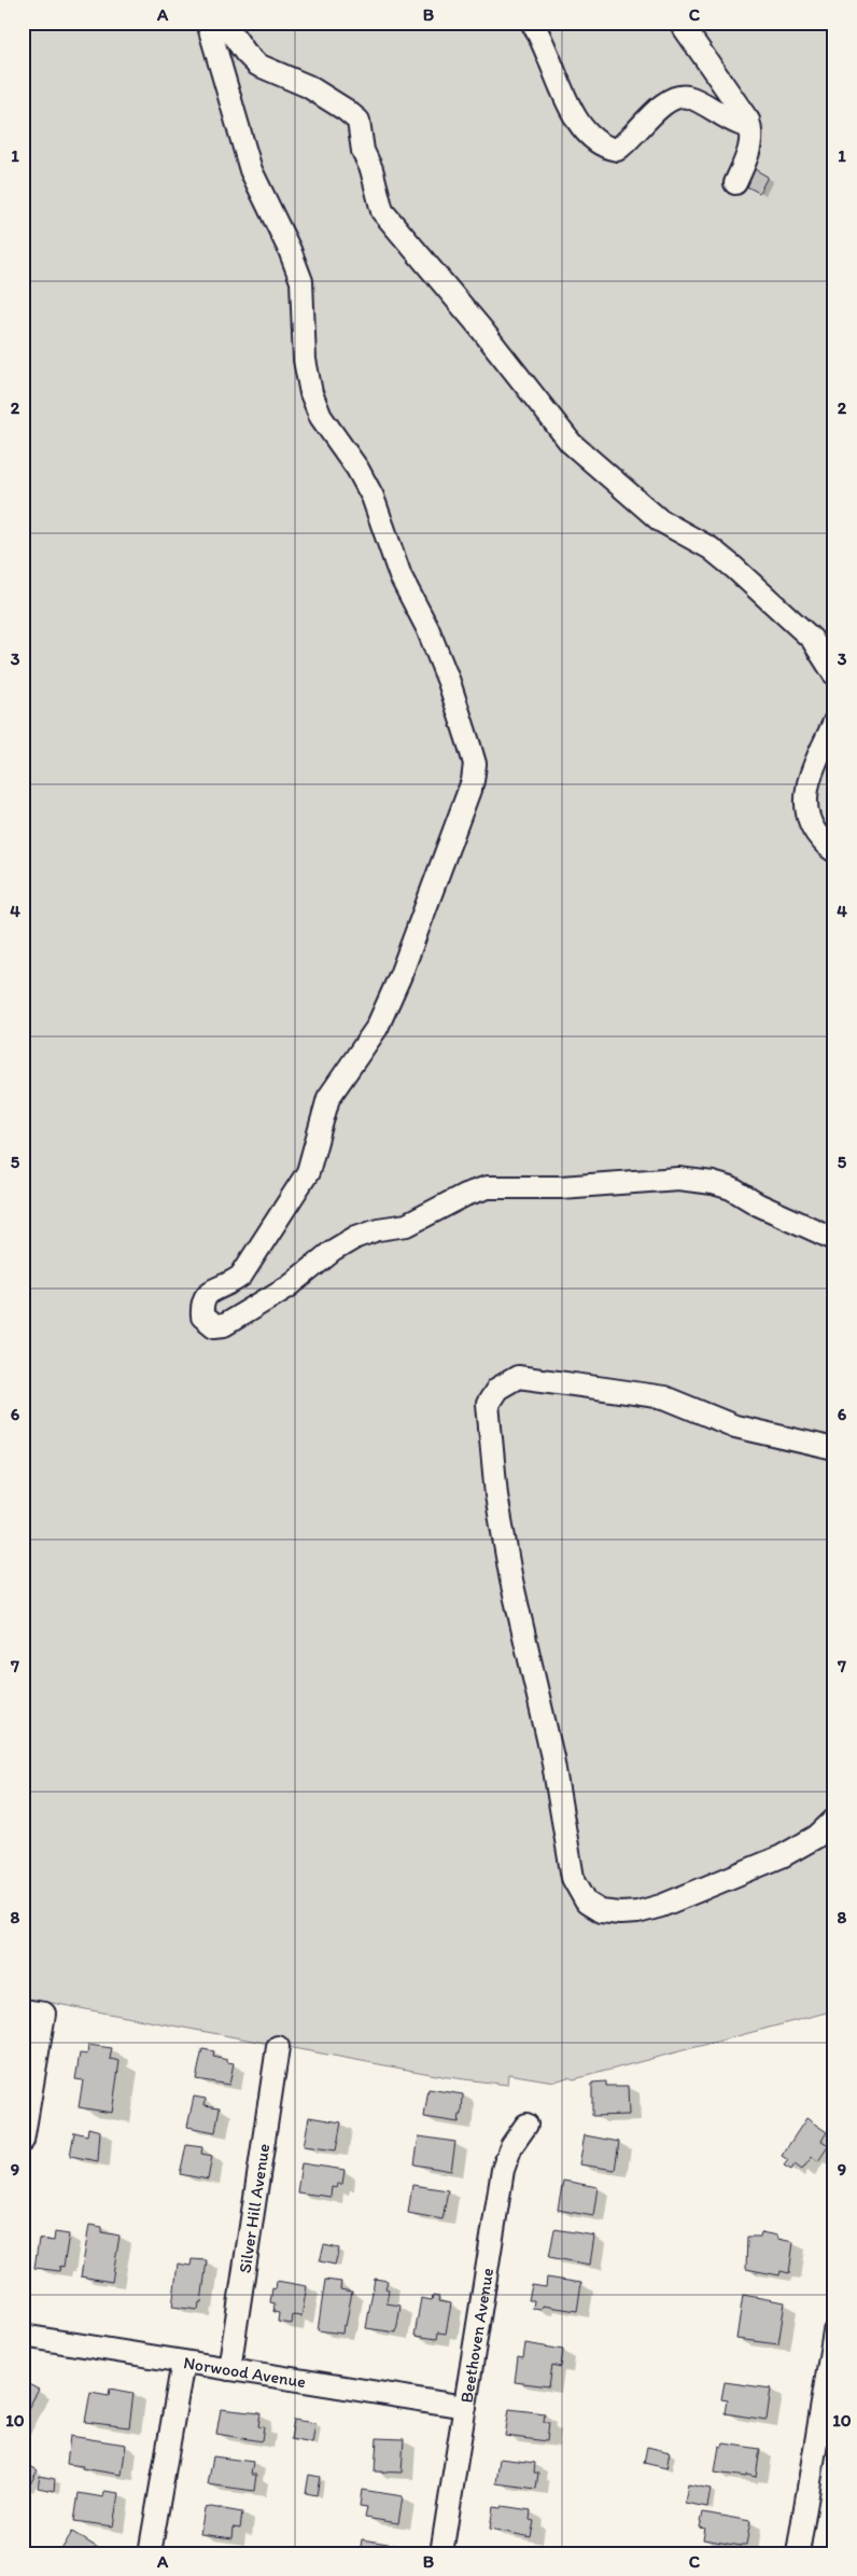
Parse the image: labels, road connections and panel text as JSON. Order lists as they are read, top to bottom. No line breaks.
{"streets":{"street":["Silver Hill Avenue","Beethoven Avenue","Norwood Avenue"]},"crossings":[["Silver Hill Avenue","Norwood Avenue"],["Beethoven Avenue","Norwood Avenue"]],"grid":{"columns":["A","B","C"],"rows":["1","2","3","4","5","6","7","8","9","10"]}}
